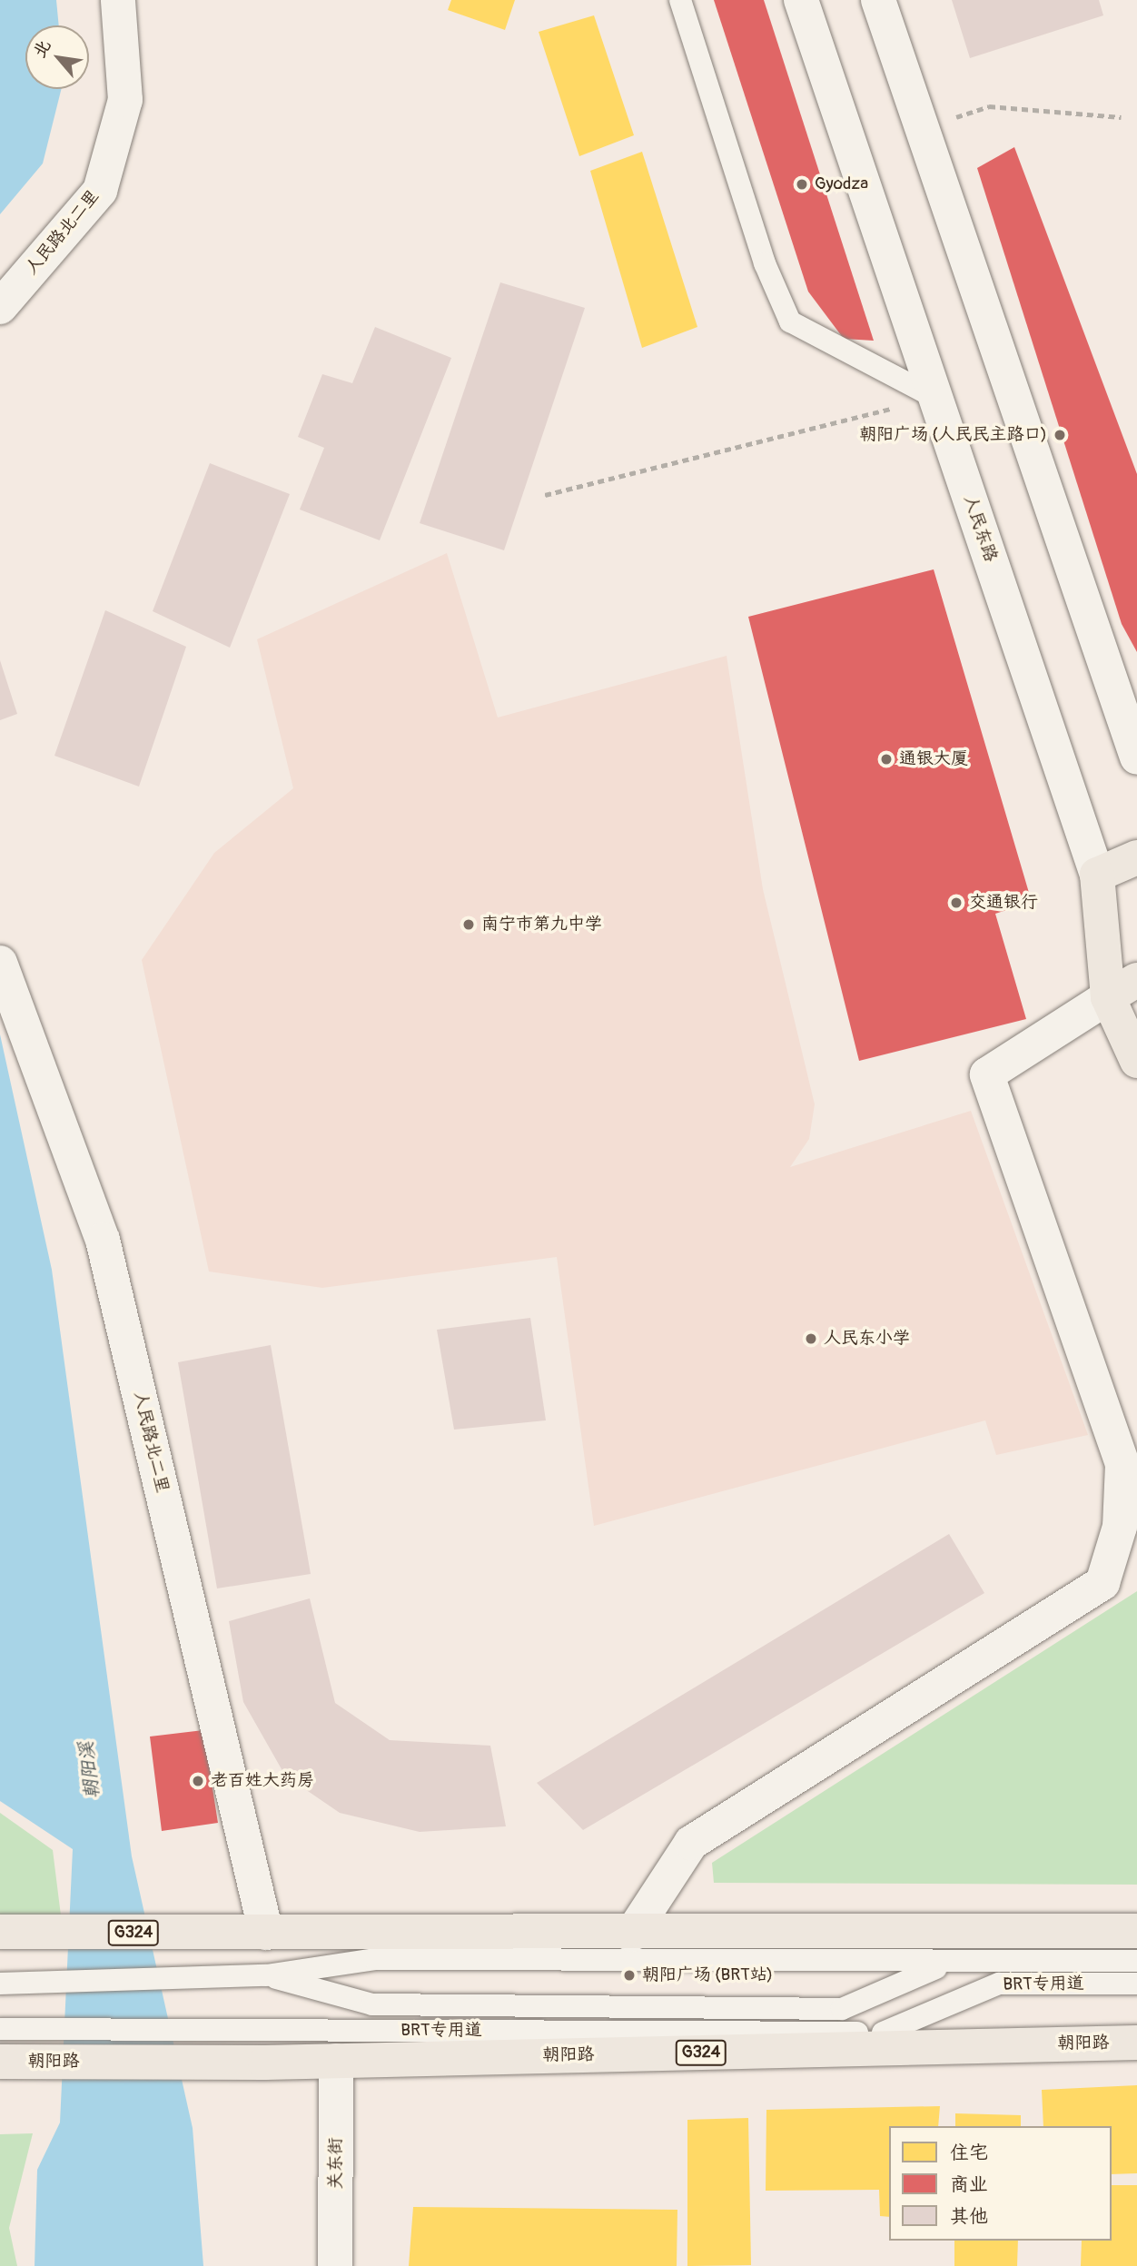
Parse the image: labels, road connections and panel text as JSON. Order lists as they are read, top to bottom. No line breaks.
{"streets":{"main road":["人民东路","G324","朝阳路"],"street":["人民路北二里","关东街"],"lane":["BRT专用道"]},"crossings":[["人民路北二里","G324"],["BRT专用道","朝阳路"],["朝阳路","关东街"]],"water":["朝阳溪"],"places":["Gyodza","朝阳广场 (人民民主路口)","通银大厦","交通银行","南宁市第九中学","人民东小学","老百姓大药房","朝阳广场 (BRT站)"],"legend":["住宅","商业","其他"],"north":"top left"}
